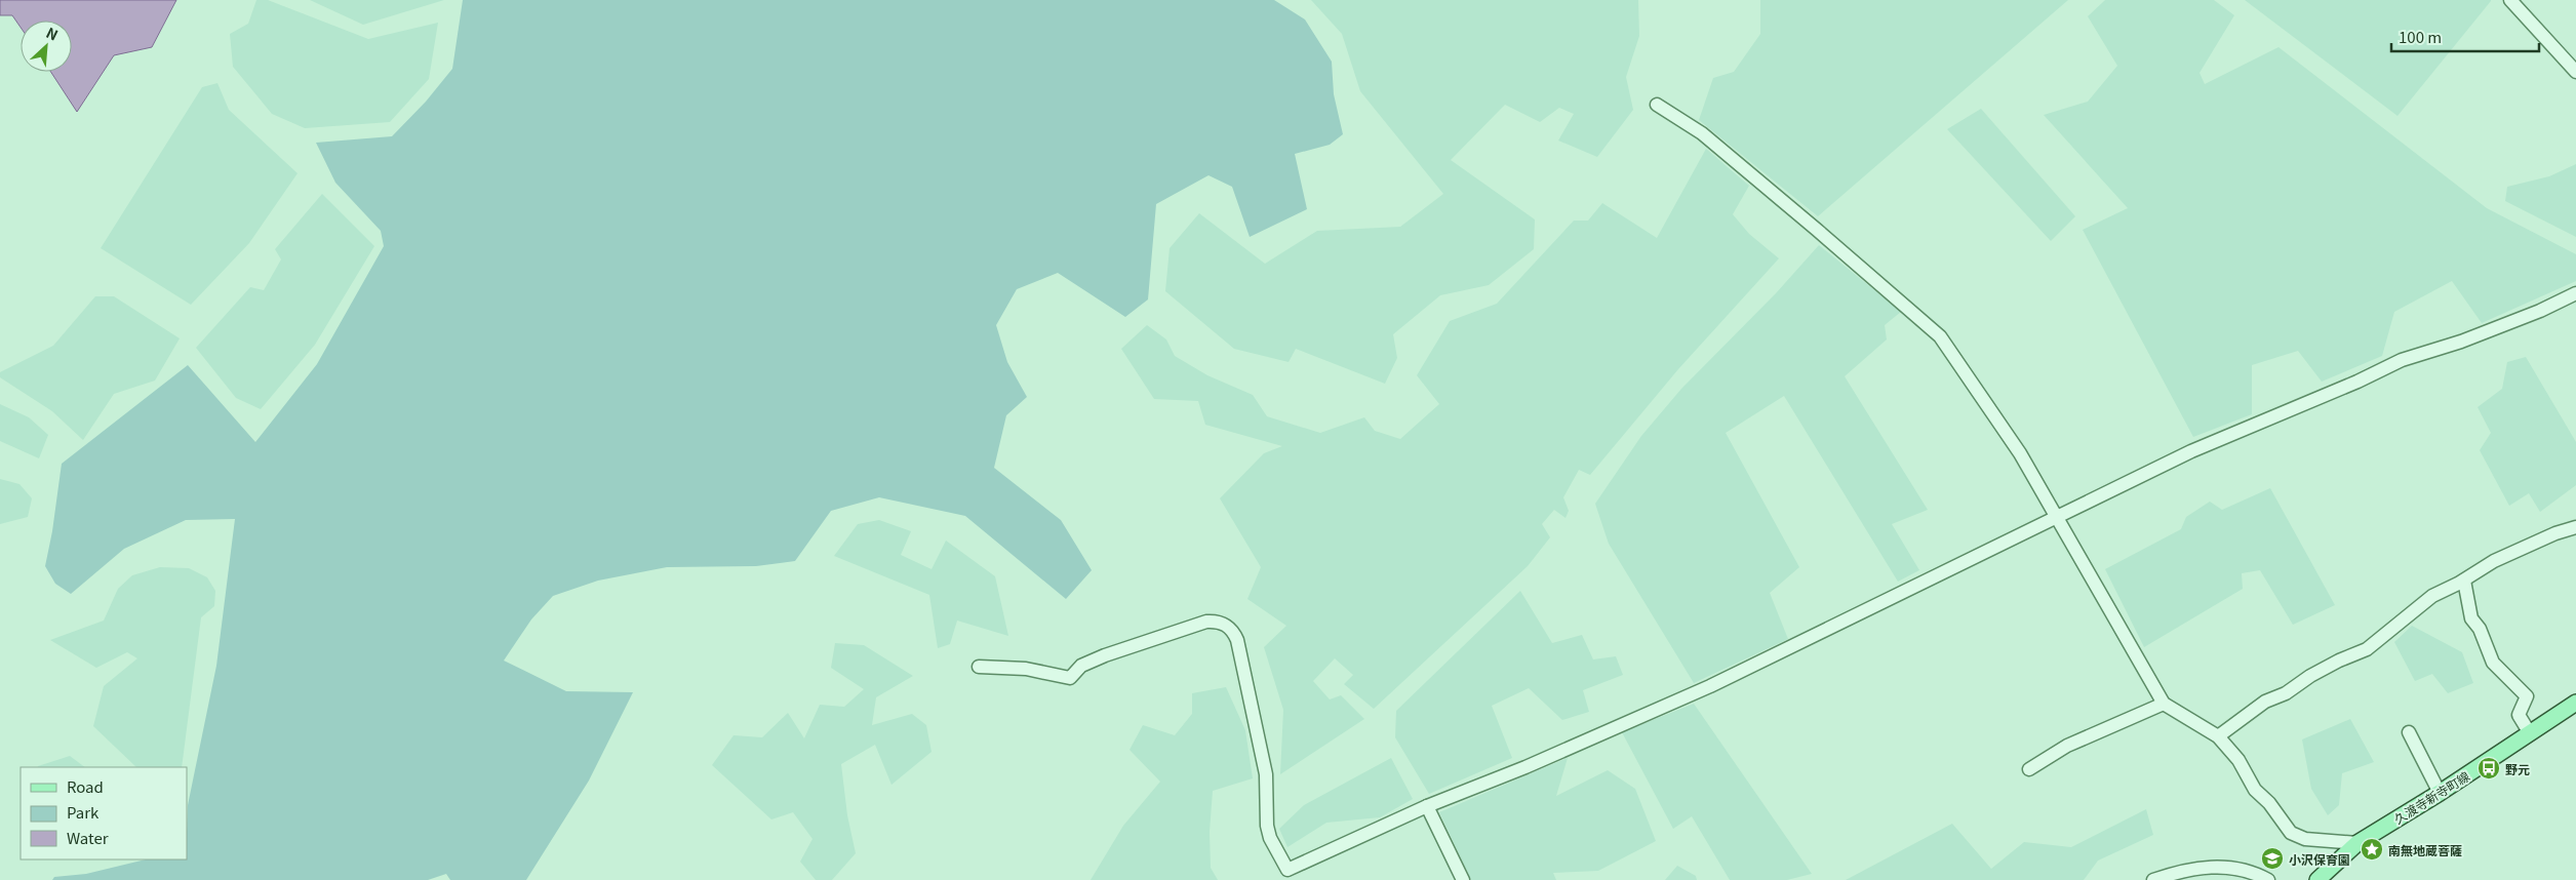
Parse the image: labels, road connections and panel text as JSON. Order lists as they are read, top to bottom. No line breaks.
{"streets":{"main road":["久渡寺新寺町線"]},"places":{"bus stop":["野元"],"place":["南無地蔵菩薩"],"school or university":["小沢保育園"]},"legend":["Road","Park","Water"],"scale_bar":"100 m","north":"top right"}
